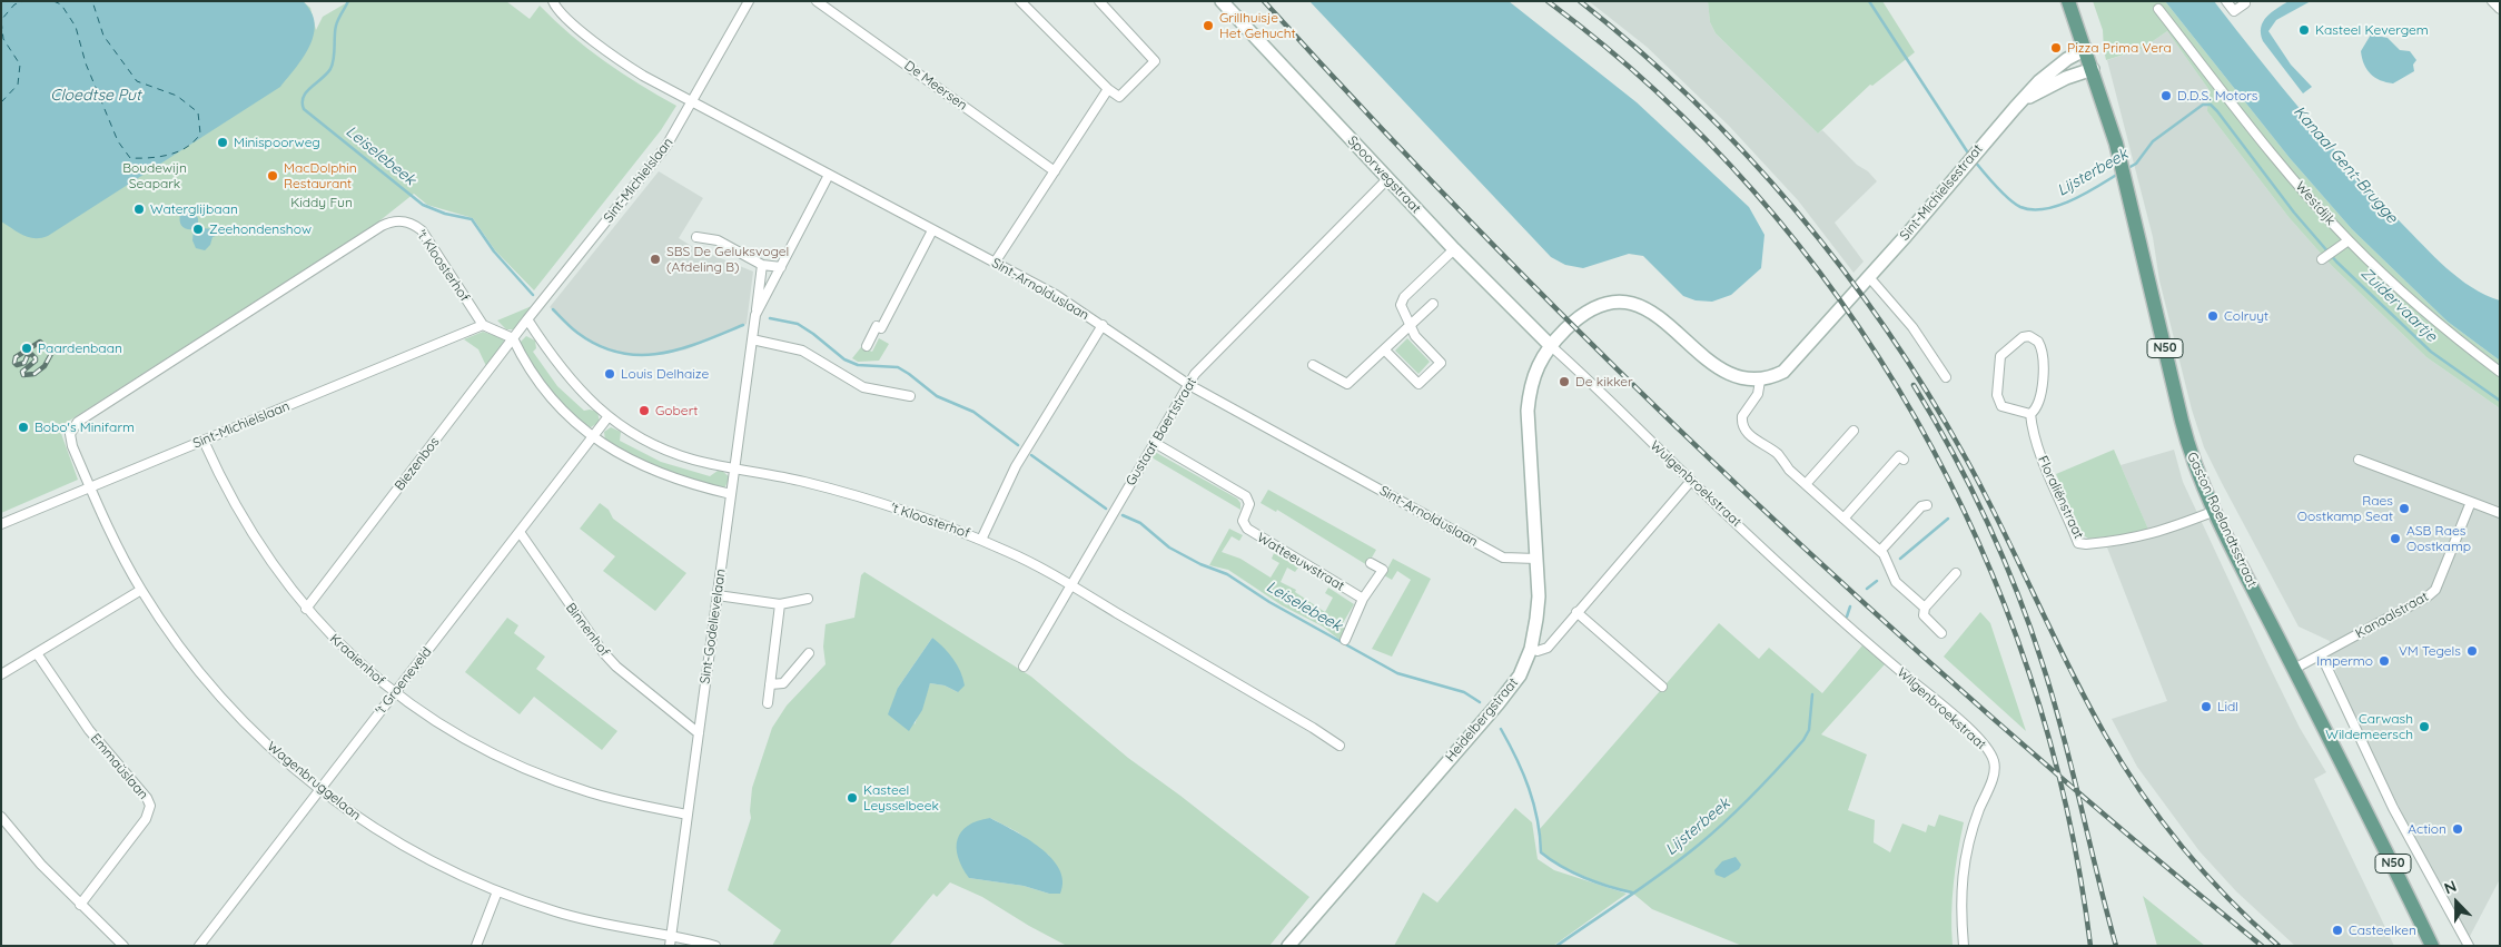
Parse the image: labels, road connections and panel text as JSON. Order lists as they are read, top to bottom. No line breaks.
{"streets":{"main road":["Spoorwegstraat","Sint-Michielsestraat","N50","Gaston Roelandtsstraat","Heidelbergstraat"],"street":["De Meersen","Sint-Michielslaan","Westdijk","'t Kloosterhof","Sint-Arnolduslaan","Gustaaf Baertstraat","Biezenbos","Wulgenbroekstraat","Floraliënstraat","Watteeuwstraat","Kanaalstraat","Sint-Godelievelaan","Binnenhof","Kraaienhof","'t Groeneveld","Wilgenbroekstraat","Emmaüslaan","Wagenbruggelaan"]},"crossings":[["Spoorwegstraat","Gustaaf Baertstraat"],["Spoorwegstraat","Wulgenbroekstraat"],["Spoorwegstraat","Heidelbergstraat"],["Sint-Michielslaan","'t Kloosterhof"],["Sint-Michielslaan","Sint-Arnolduslaan"],["Sint-Michielslaan","Biezenbos"],["Sint-Michielslaan","Kraaienhof"],["Sint-Michielslaan","Wagenbruggelaan"],["Sint-Michielsestraat","Gaston Roelandtsstraat"],["'t Kloosterhof","Gustaaf Baertstraat"],["'t Kloosterhof","Biezenbos"],["'t Kloosterhof","Sint-Godelievelaan"],["'t Kloosterhof","'t Groeneveld"],["'t Kloosterhof","Wagenbruggelaan"],["Sint-Arnolduslaan","Gustaaf Baertstraat"],["Sint-Arnolduslaan","Sint-Godelievelaan"],["Sint-Arnolduslaan","Heidelbergstraat"],["Gustaaf Baertstraat","Watteeuwstraat"],["Biezenbos","Kraaienhof"],["Wulgenbroekstraat","Wilgenbroekstraat"],["Wulgenbroekstraat","Heidelbergstraat"],["Floraliënstraat","Gaston Roelandtsstraat"],["Gaston Roelandtsstraat","Kanaalstraat"],["Sint-Godelievelaan","Binnenhof"],["Sint-Godelievelaan","Kraaienhof"],["Sint-Godelievelaan","Wagenbruggelaan"],["Binnenhof","'t Groeneveld"],["Kraaienhof","'t Groeneveld"],["'t Groeneveld","Wagenbruggelaan"]],"water":["Cloedtse Put","Leiselebeek","Kanaal Gent-Brugge","Lijsterbeek","Zuidervaartje"],"parks":["Boudewijn Seapark","Kiddy Fun"],"places":["Grillhuisje Het Gehucht","Kasteel Kevergem","Pizza Prima Vera","D.D.S. Motors","Minispoorweg","MacDolphin Restaurant","Waterglijbaan","Zeehondenshow","SBS De Geluksvogel (Afdeling B)","Colruyt","Paardenbaan","Louis Delhaize","De kikker","Gobert","Bobo's Minifarm","Raes Oostkamp Seat","ASB Raes Oostkamp","VM Tegels","Impermo","Lidl","Carwash Wildemeersch","Kasteel Leysselbeek","Action","Casteelken"],"north":"top"}
